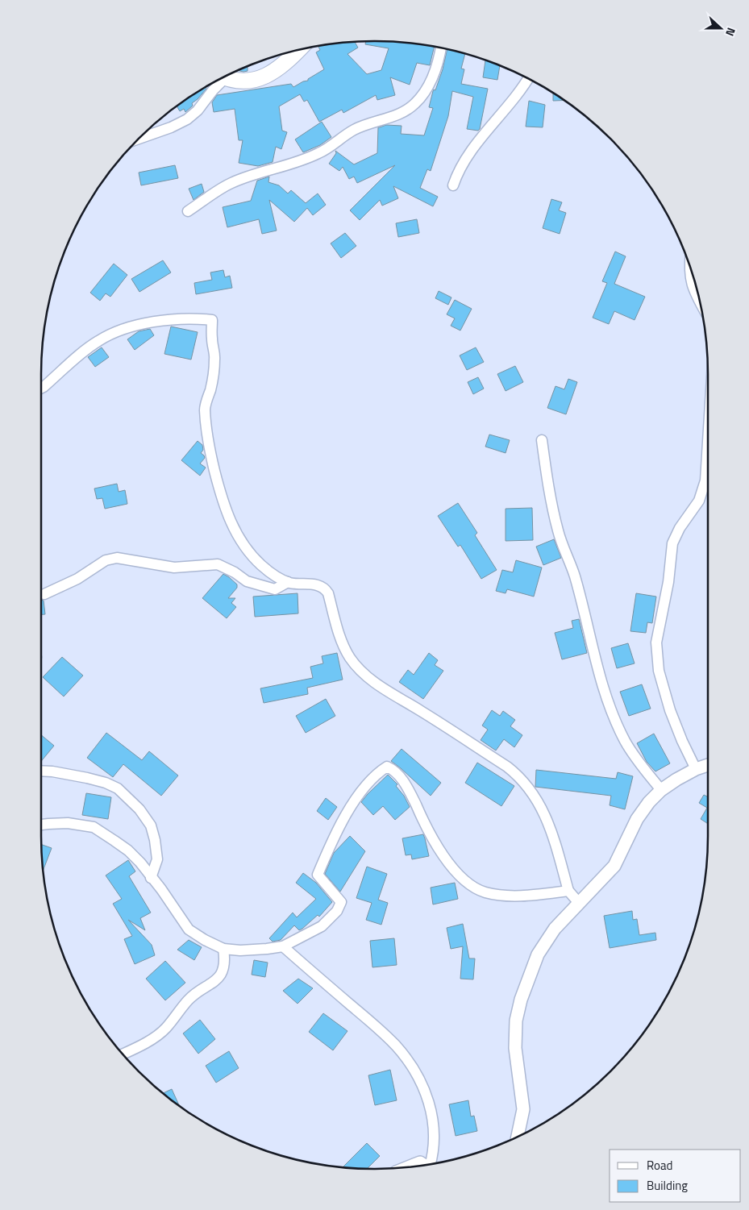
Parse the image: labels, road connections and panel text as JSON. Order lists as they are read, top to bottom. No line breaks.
{"legend":["Road","Building"],"north":"right"}
